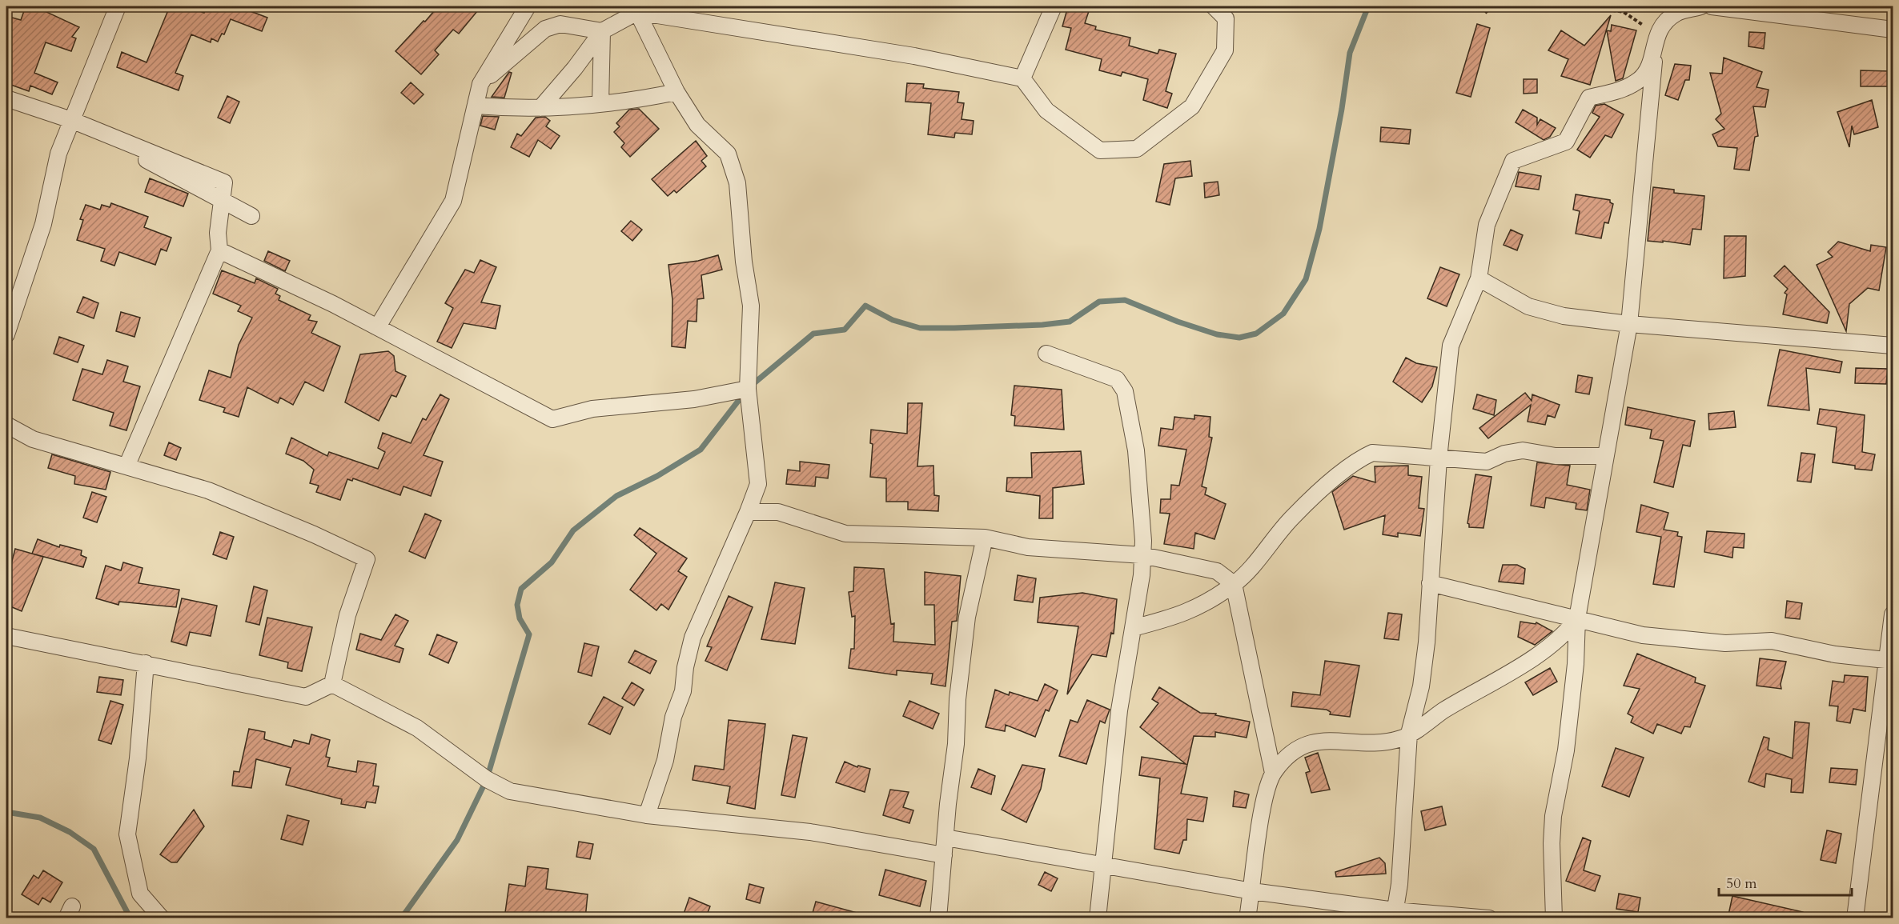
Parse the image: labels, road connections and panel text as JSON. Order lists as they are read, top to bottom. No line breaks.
{"scale_bar":"50 m"}
